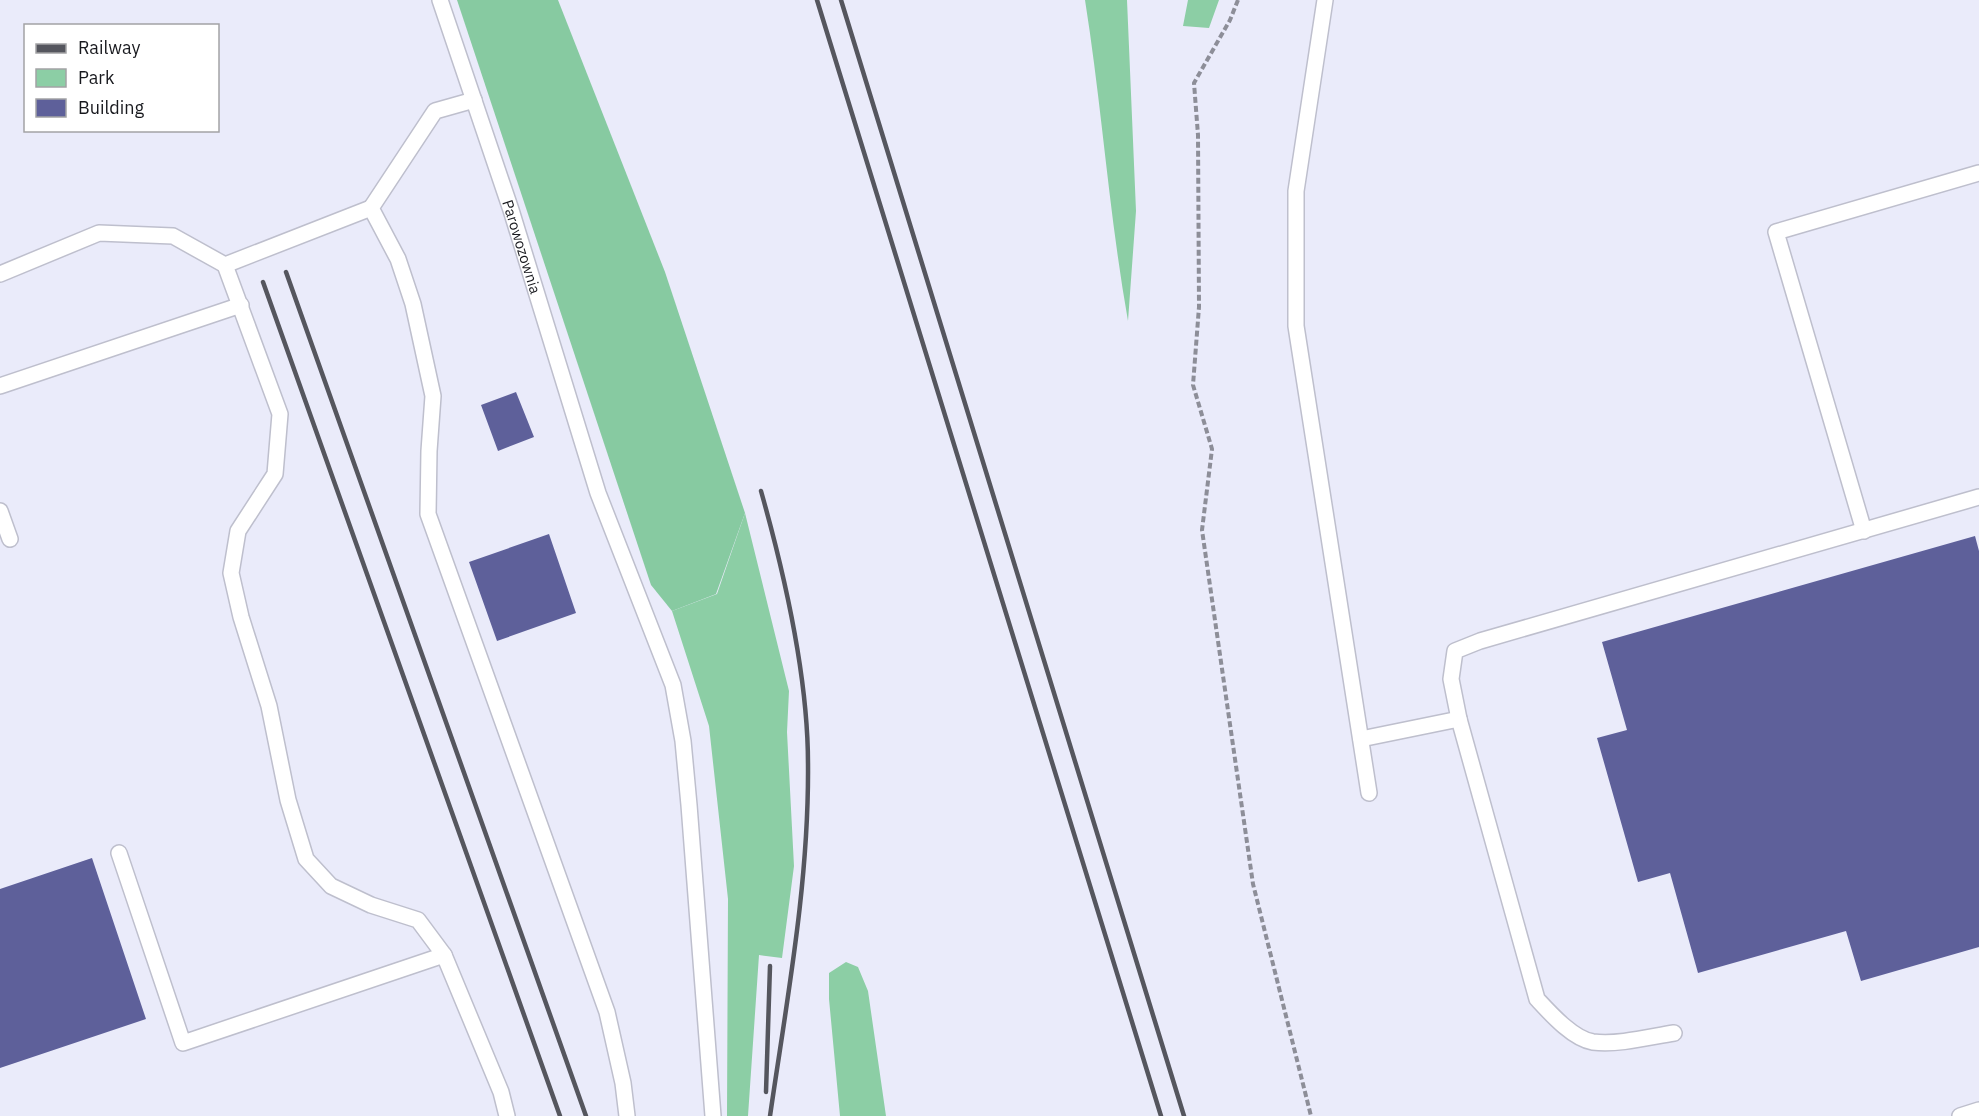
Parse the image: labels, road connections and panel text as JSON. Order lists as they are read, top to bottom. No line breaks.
{"streets":{"lane":["Parowozownia"]},"legend":["Railway","Park","Building"]}
